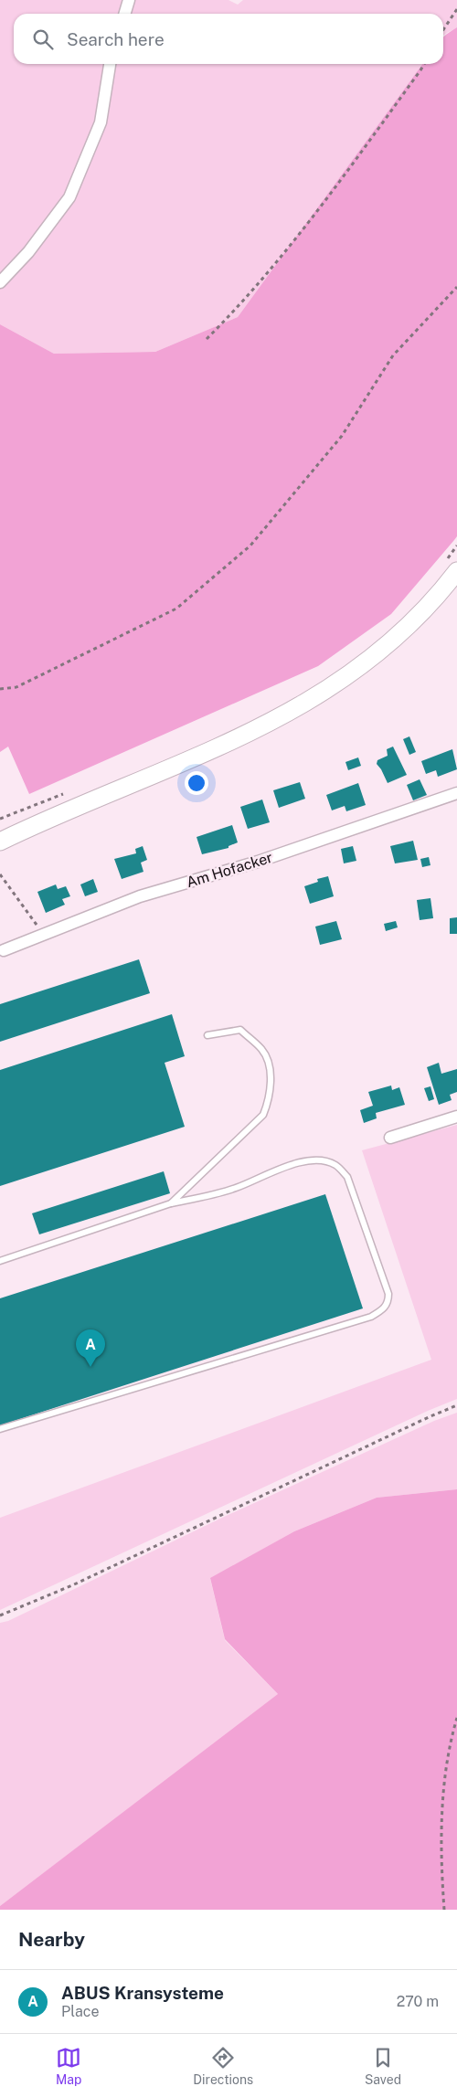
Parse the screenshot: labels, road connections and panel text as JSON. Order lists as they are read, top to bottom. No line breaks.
{"streets":{"street":["Am Hofacker"]},"page":{"search":"Search here","pins":"A","heading":"Nearby","list":[{"mark":"A","name":"ABUS Kransysteme","note":"Place","value":"270 m"}],"nav":["Map","Directions","Saved"]}}
